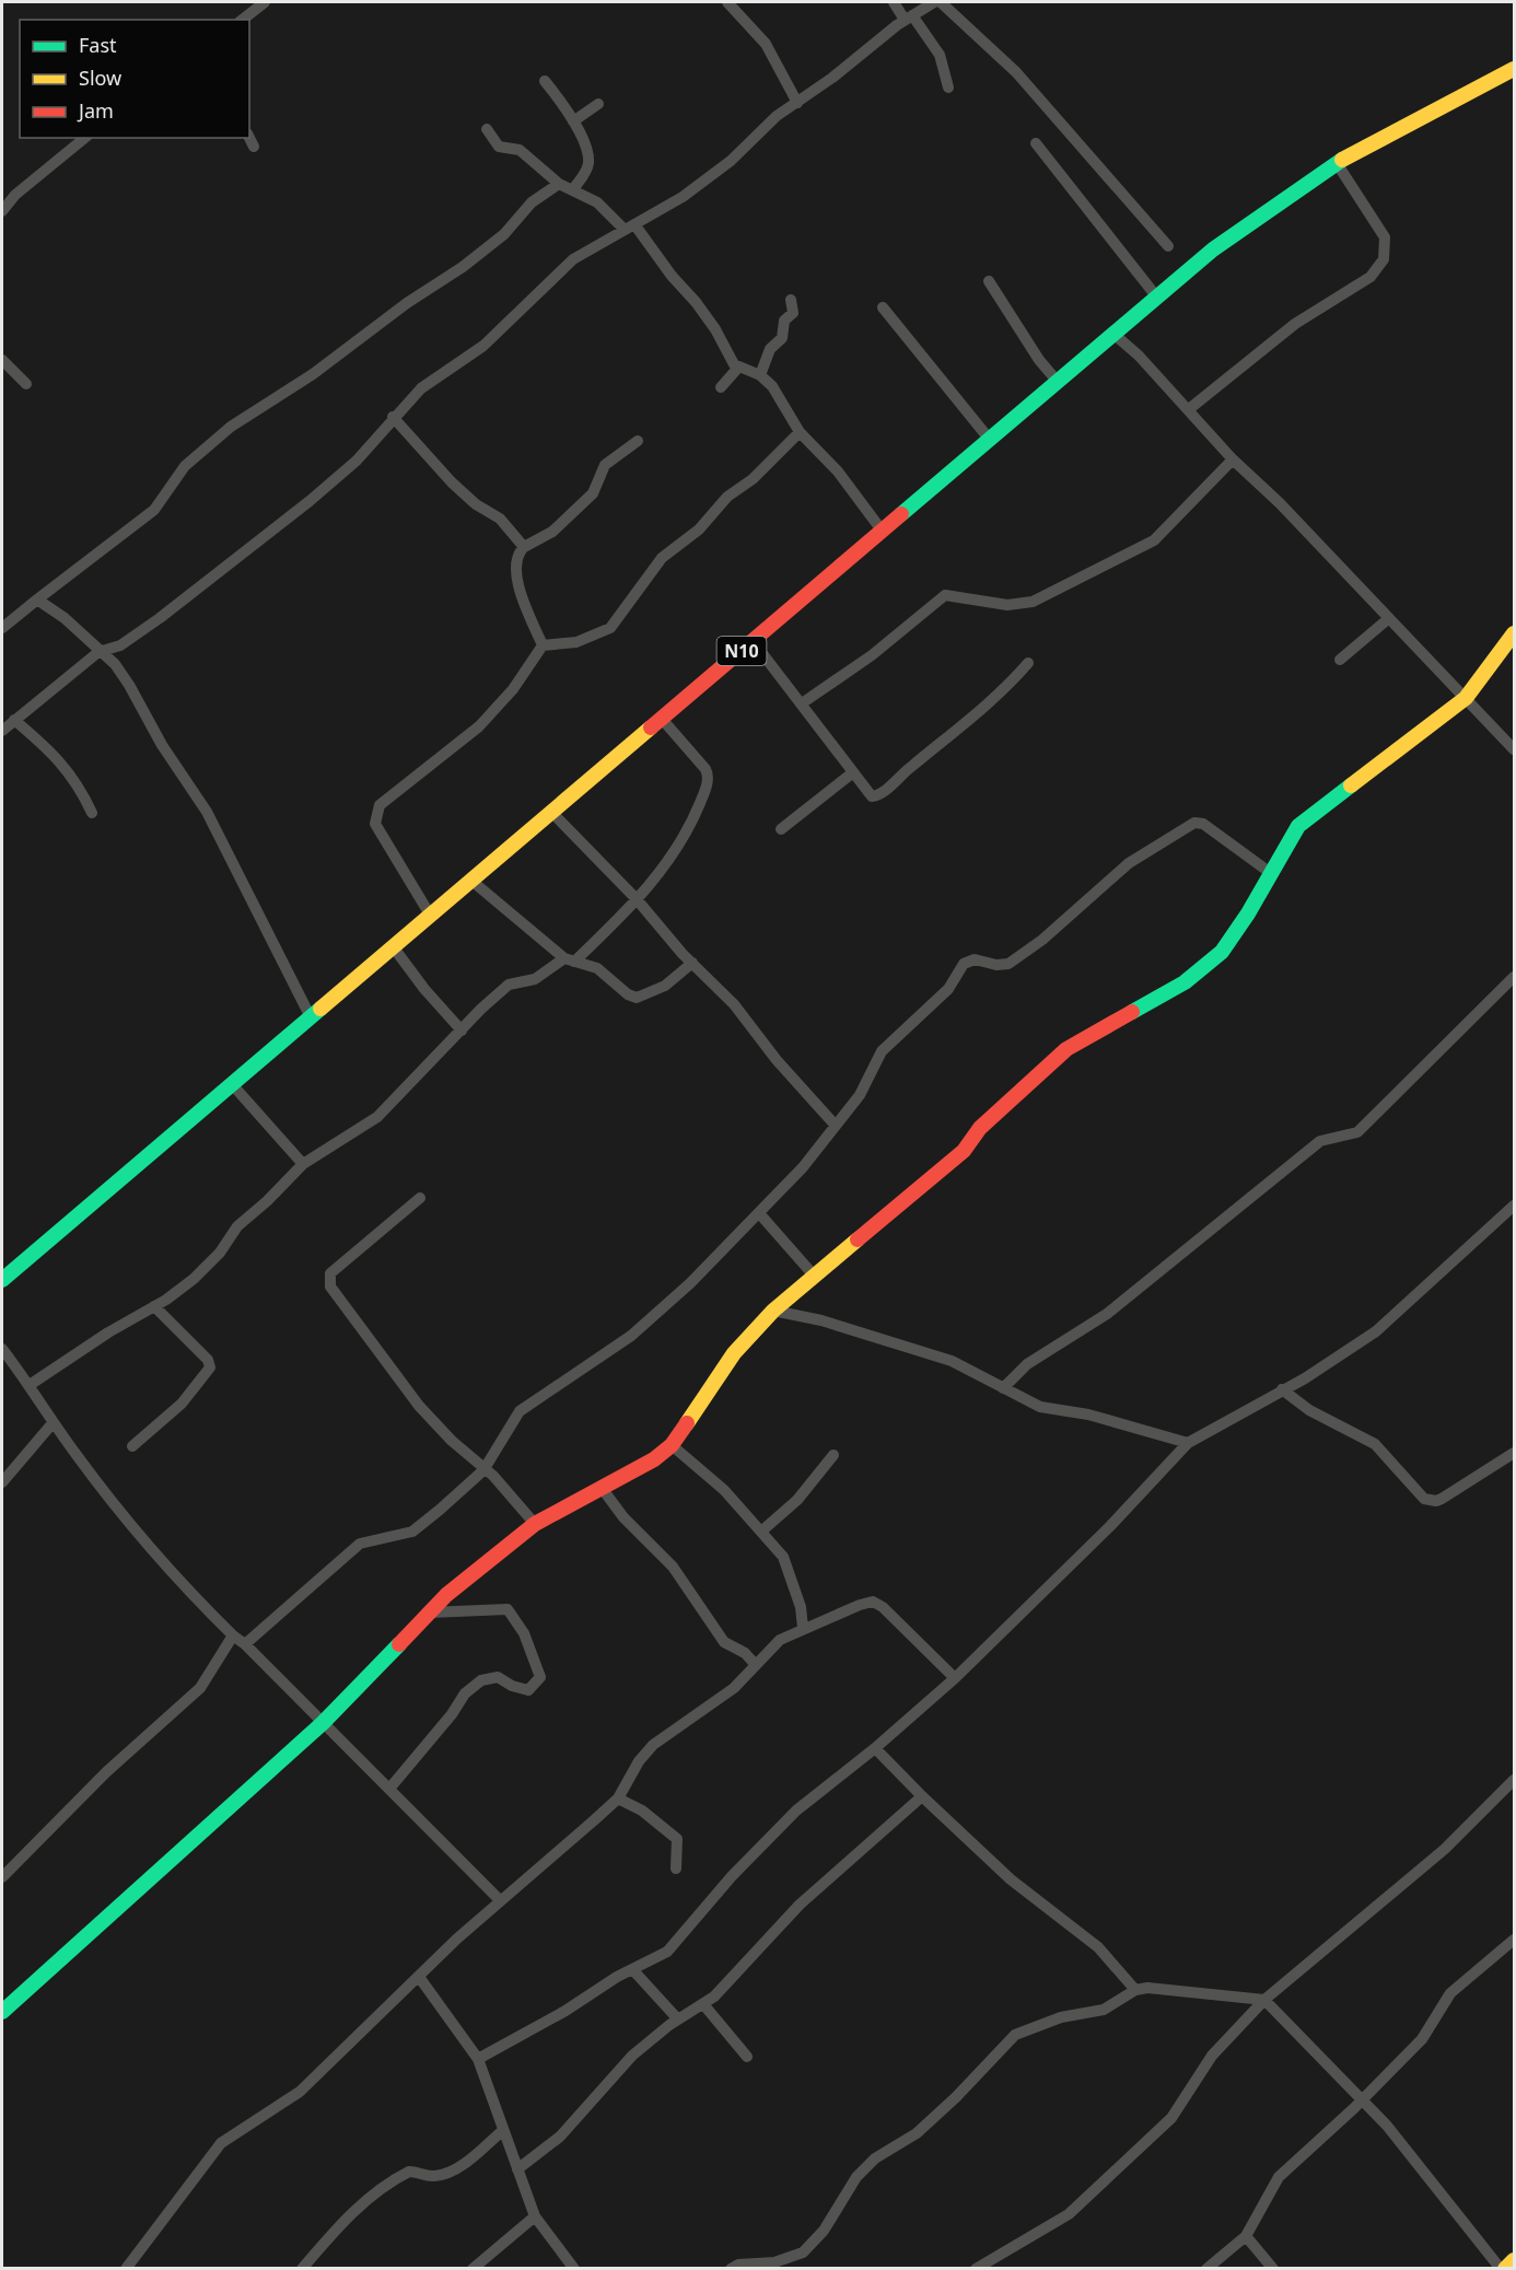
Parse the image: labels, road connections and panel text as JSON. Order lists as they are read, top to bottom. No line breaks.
{"streets":{"street":["N10"]},"legend":["Fast","Slow","Jam"]}
